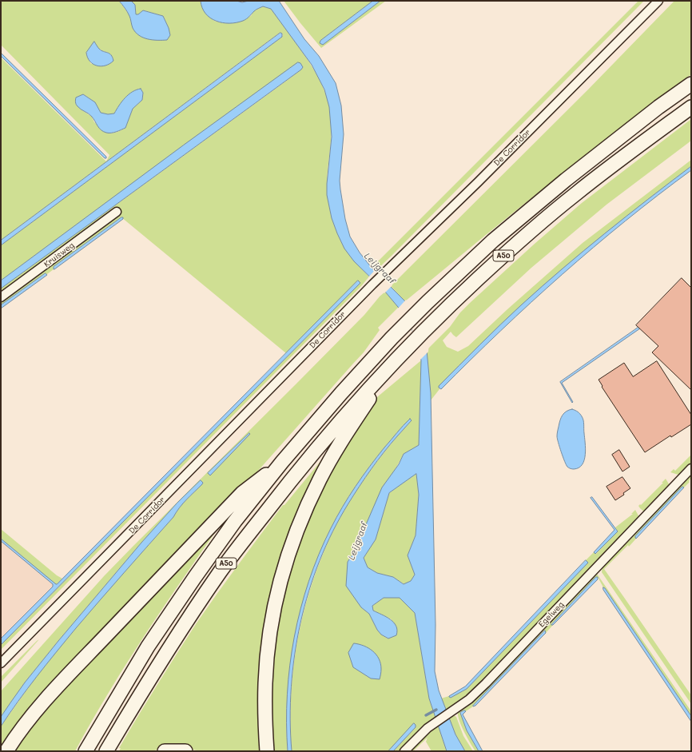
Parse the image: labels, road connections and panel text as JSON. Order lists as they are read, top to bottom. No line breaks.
{"streets":{"highway":["A50"],"street":["De Corridor","Kruisweg","Egelweg"]},"water":["Leijgraaf"]}
